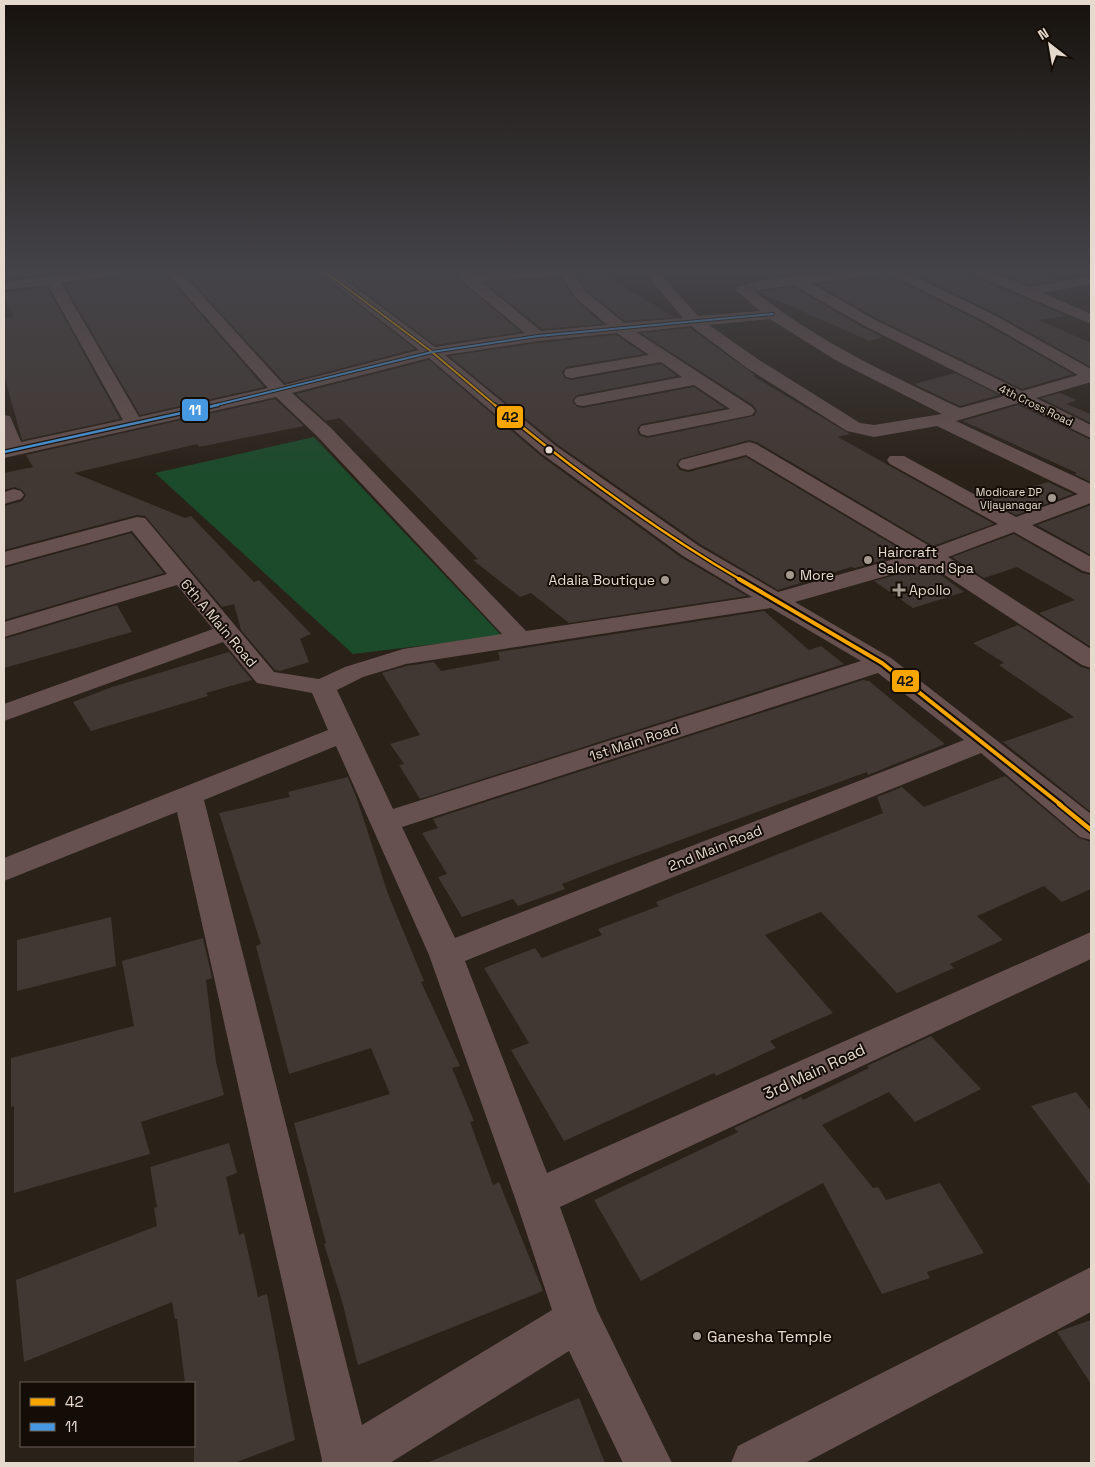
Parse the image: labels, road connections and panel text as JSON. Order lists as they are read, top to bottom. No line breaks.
{"streets":{"street":["4th Cross Road","6th A Main Road","1st Main Road","2nd Main Road","3rd Main Road"]},"places":{"other":["Modicare DP Vijayanagar","Haircraft Salon and Spa","More","Adalia Boutique","Ganesha Temple"],"health":["Apollo"]},"lines":["transit line 42","transit line 11"],"legend":["42","11"],"north":"top left"}
